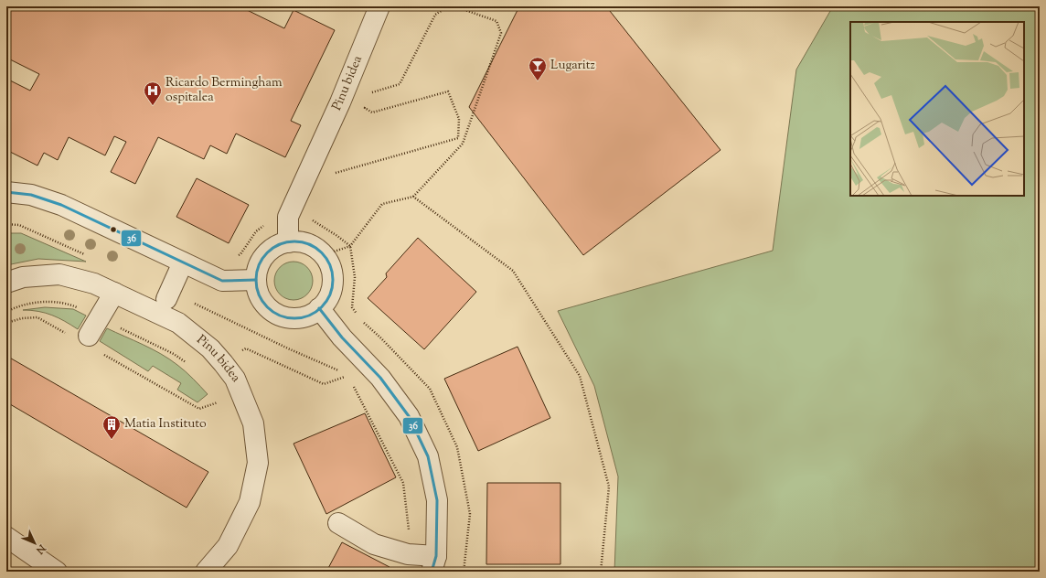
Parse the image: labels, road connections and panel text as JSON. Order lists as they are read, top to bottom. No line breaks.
{"streets":{"street":["Pinu bidea"]},"places":{"bar":["Lugaritz"],"hospital":["Ricardo Bermingham ospitalea"],"building":["Matia Instituto"]},"lines":["transit line 36"],"north":"bottom right"}
